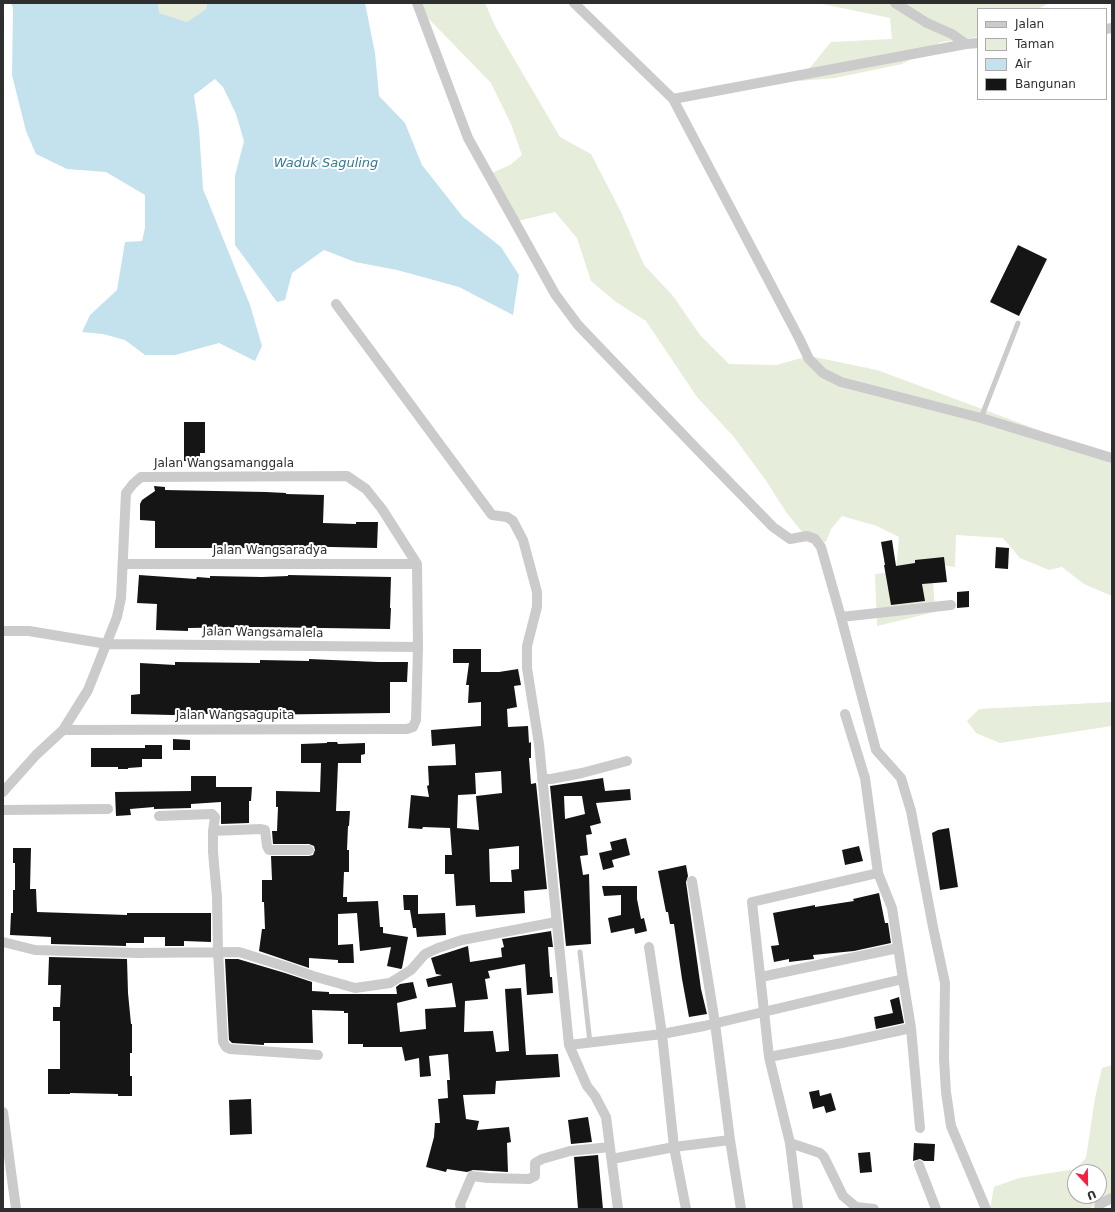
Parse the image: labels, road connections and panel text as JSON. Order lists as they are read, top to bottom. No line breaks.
{"streets":{"street":["Jalan Wangsamanggala","Jalan Wangsaradya","Jalan Wangsamalela","Jalan Wangsagupita"]},"crossings":[["Jalan Wangsamanggala","Jalan Wangsaradya"],["Jalan Wangsamanggala","Jalan Wangsamalela"],["Jalan Wangsamanggala","Jalan Wangsagupita"],["Jalan Wangsamalela","Jalan Wangsagupita"]],"water":["Waduk Saguling"],"legend":["Jalan","Taman","Air","Bangunan"],"north":"bottom"}
